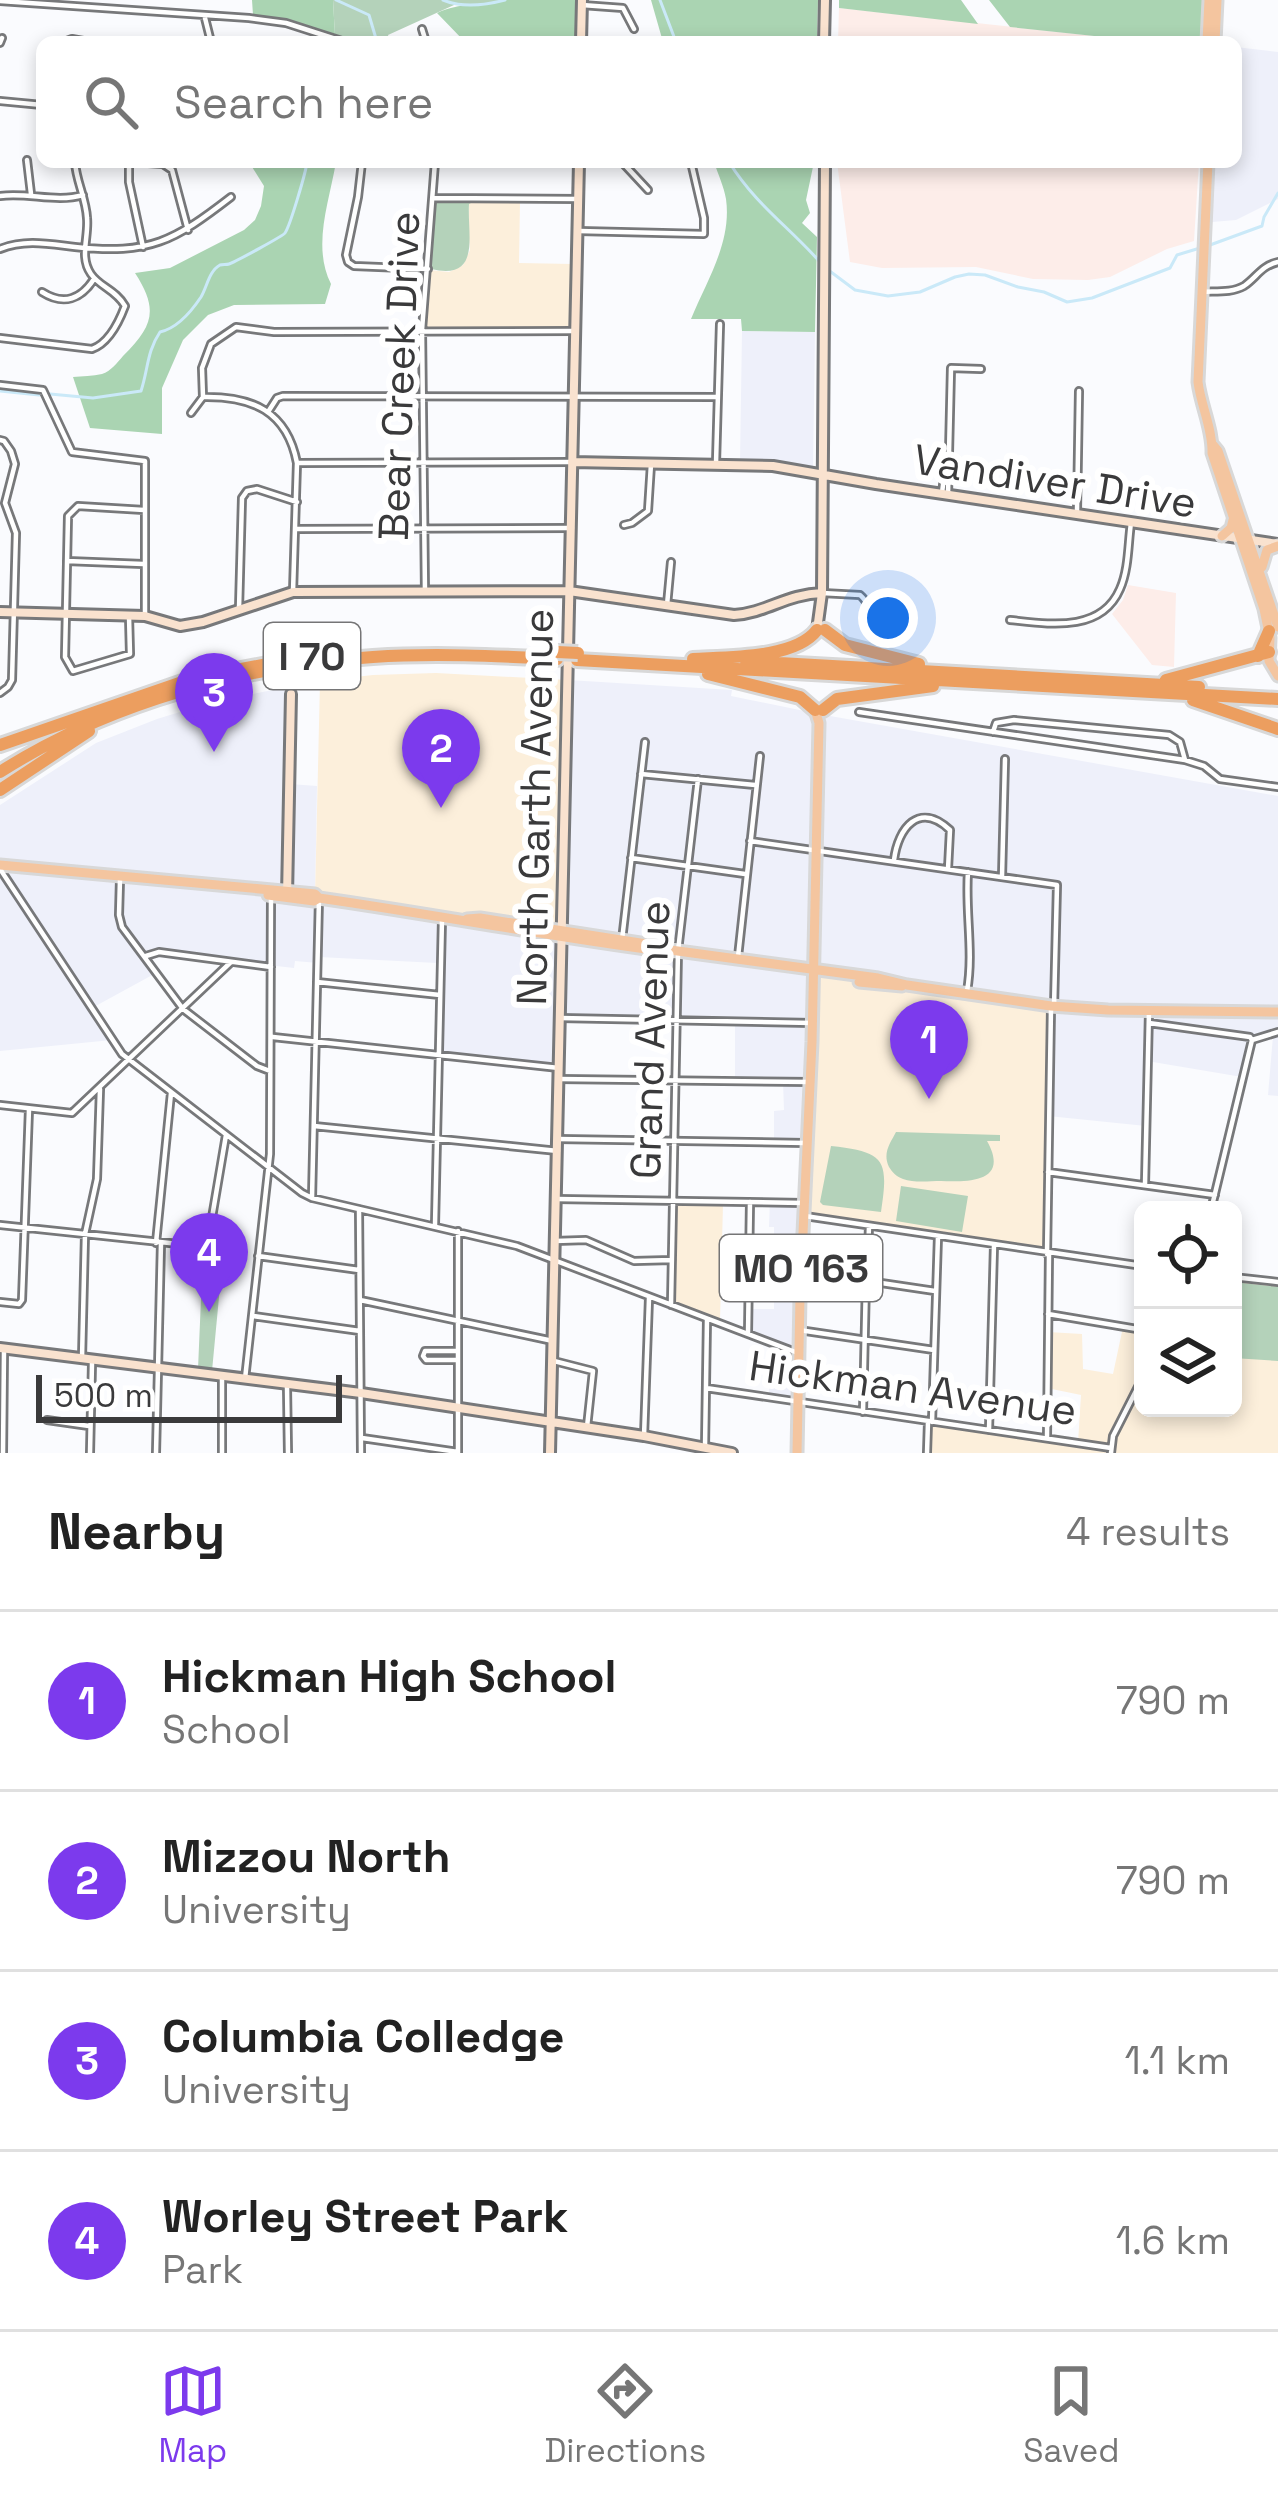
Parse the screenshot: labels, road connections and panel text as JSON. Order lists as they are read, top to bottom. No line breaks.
{"streets":{"highway":["I 70"],"main road":["MO 163"],"street":["Bear Creek Drive","Vandiver Drive","North Garth Avenue","Grand Avenue","Hickman Avenue"]},"crossings":[["Vandiver Drive","North Garth Avenue"],["MO 163","Hickman Avenue"]],"scale_bar":"500 m","page":{"search":"Search here","pins":["3","2","1","4"],"scale":"500 m","heading":["Nearby","4 results"],"list":[{"mark":"1","name":"Hickman High School","note":"School","value":"790 m"},{"mark":"2","name":"Mizzou North","note":"University","value":"790 m"},{"mark":"3","name":"Columbia Colledge","note":"University","value":"1.1 km"},{"mark":"4","name":"Worley Street Park","note":"Park","value":"1.6 km"}],"nav":["Map","Directions","Saved"]}}
